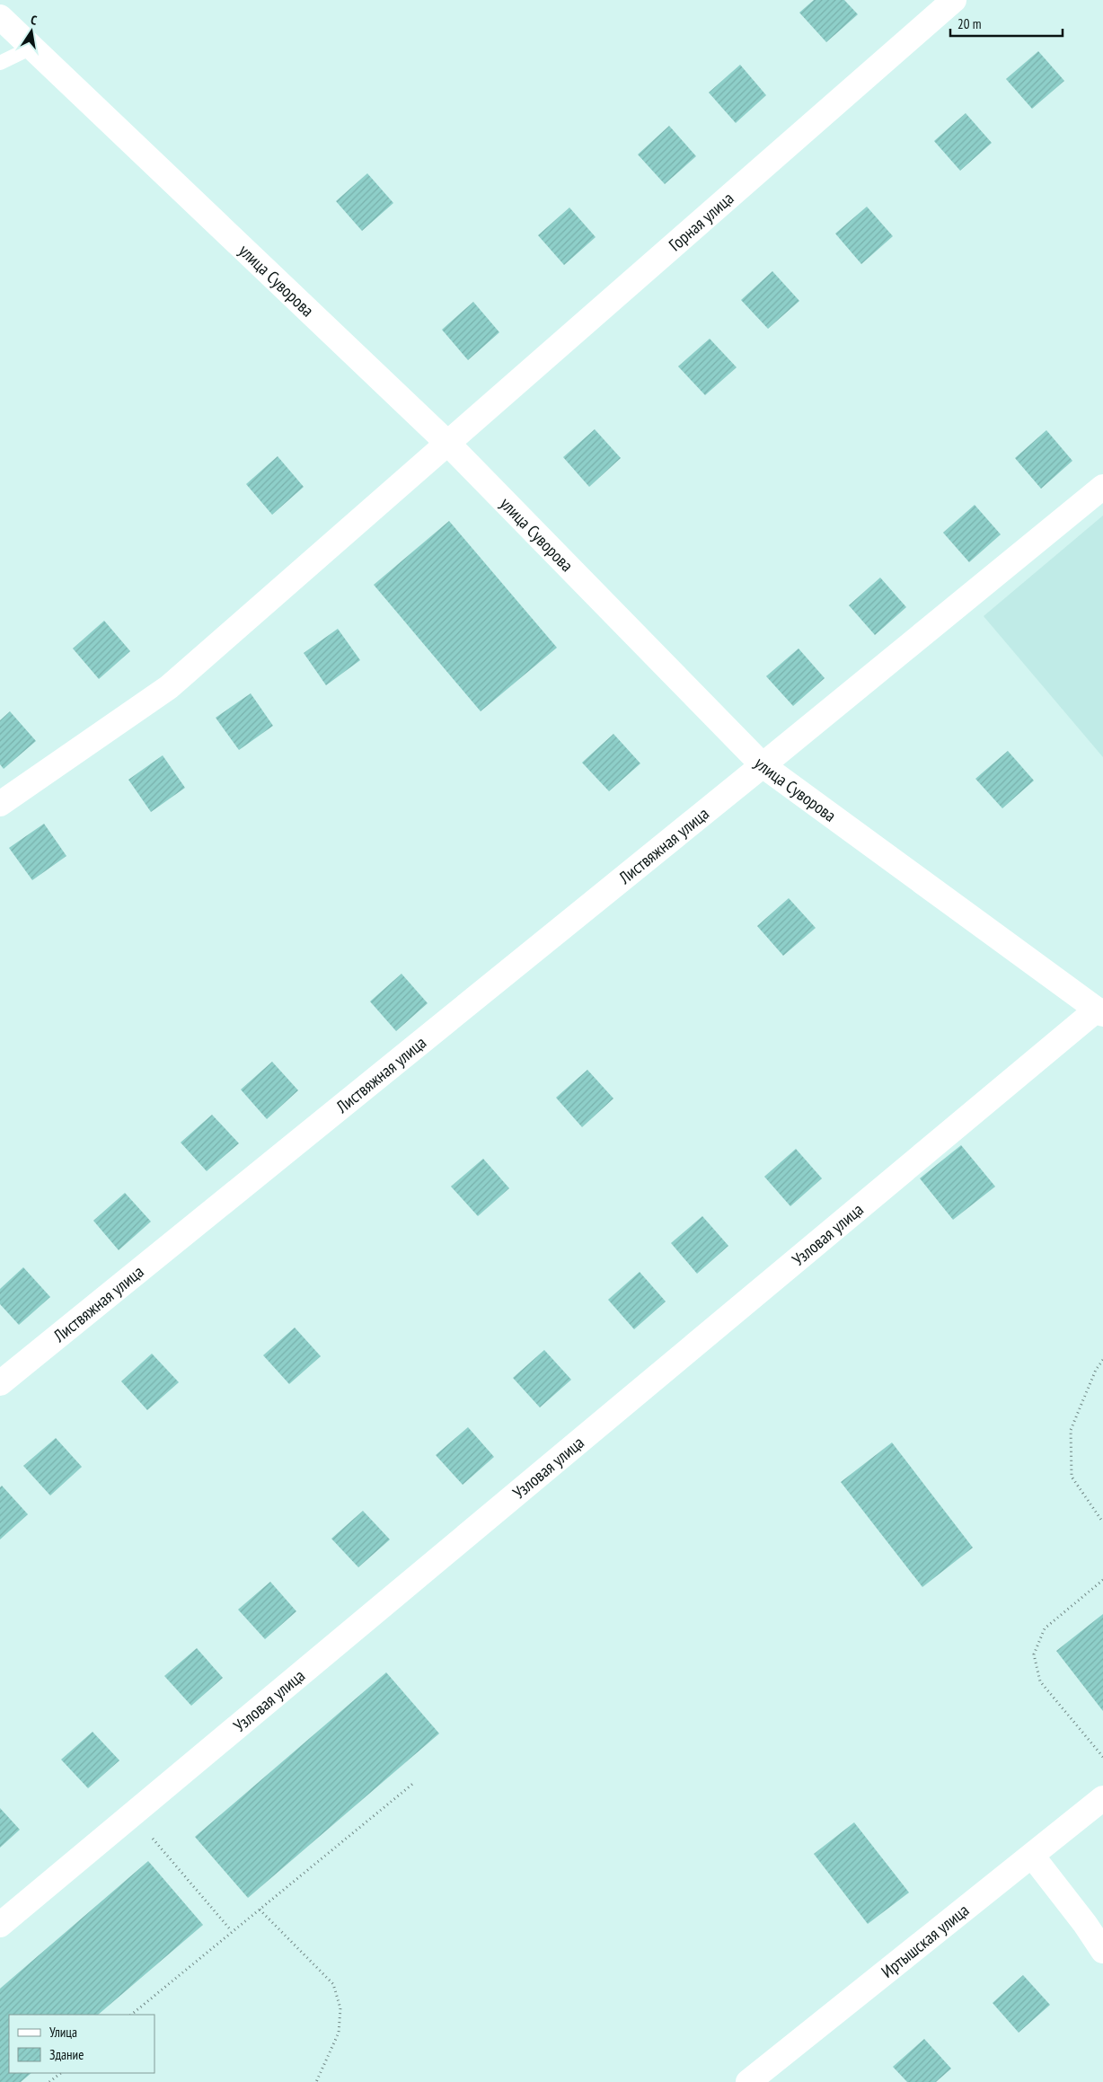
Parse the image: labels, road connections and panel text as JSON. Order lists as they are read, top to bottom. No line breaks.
{"streets":{"street":["Горная улица","улица Суворова","Листвяжная улица","Узловая улица","Иртышская улица"]},"crossings":[["Горная улица","улица Суворова"],["улица Суворова","Листвяжная улица"],["улица Суворова","Узловая улица"]],"legend":["Улица","Здание"],"scale_bar":"20 m","north":"top"}
